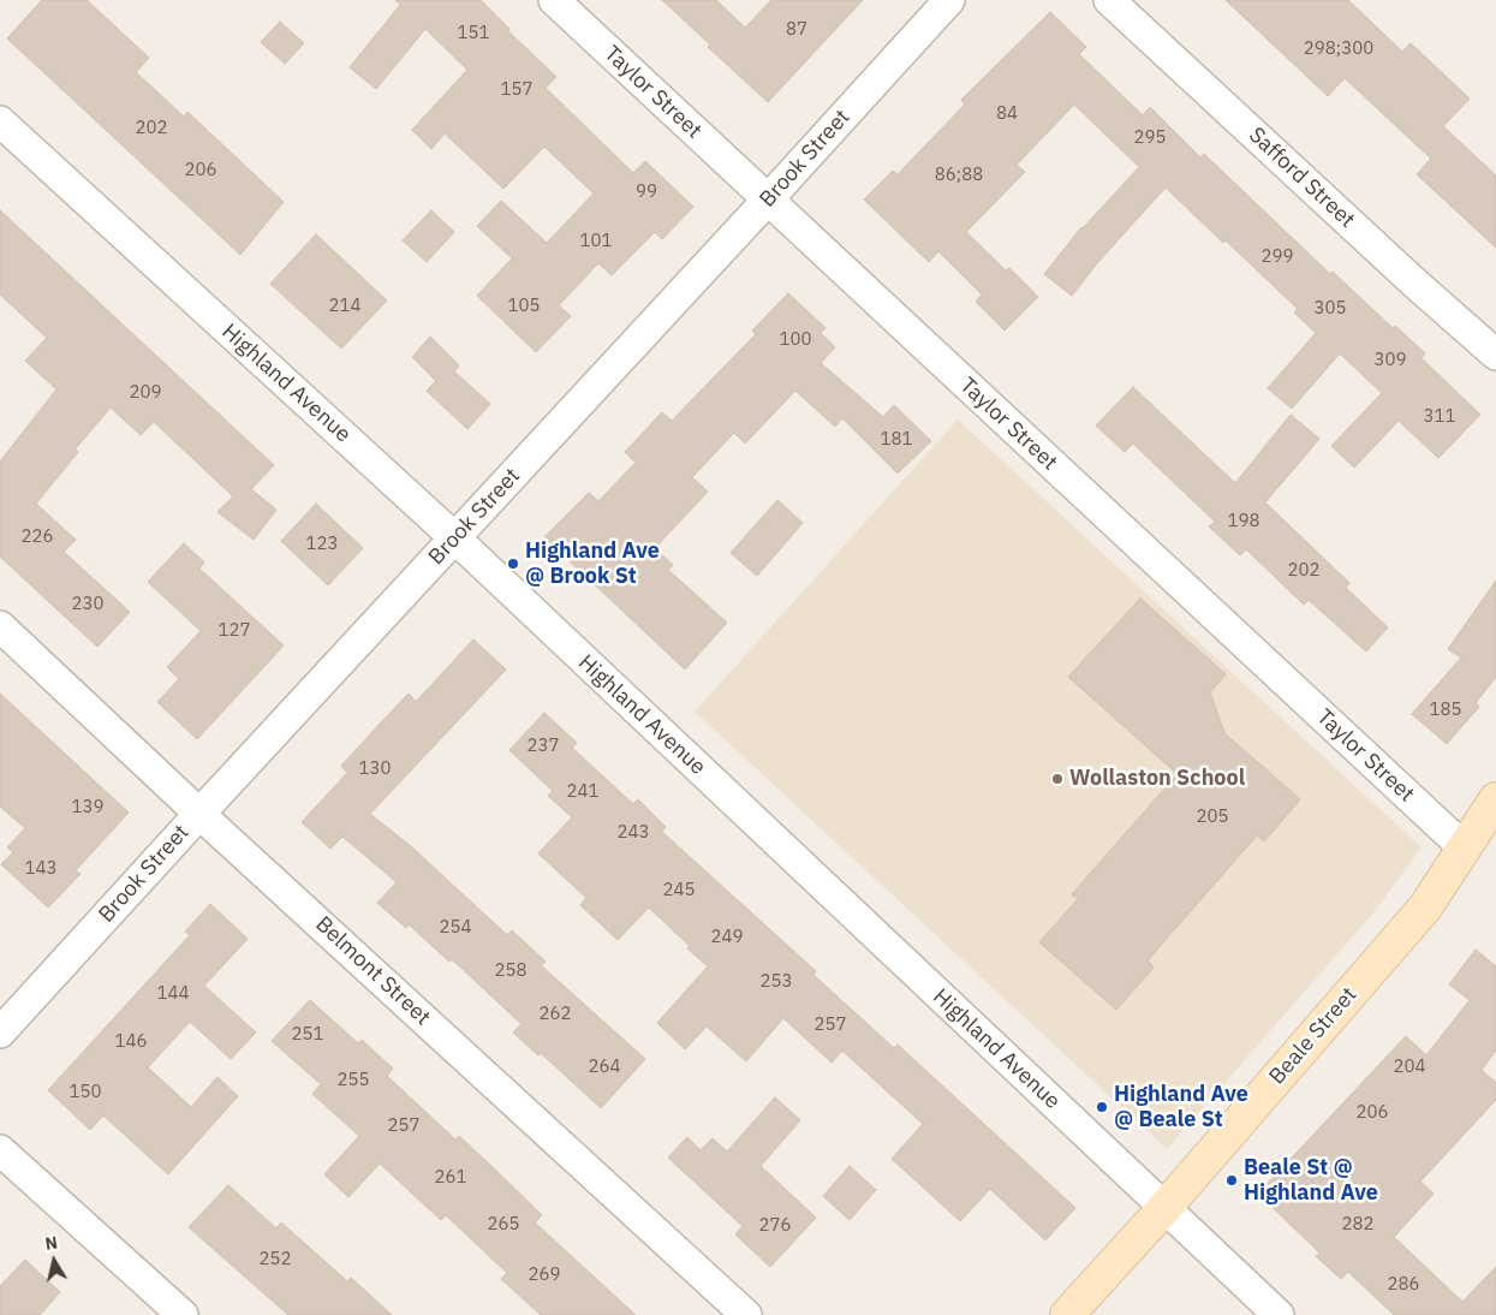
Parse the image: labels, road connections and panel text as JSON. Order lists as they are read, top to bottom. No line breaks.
{"streets":{"main road":["Beale Street"],"street":["Taylor Street","Brook Street","Safford Street","Highland Avenue","Belmont Street"]},"crossings":[["Taylor Street","Brook Street"],["Taylor Street","Beale Street"],["Brook Street","Highland Avenue"],["Brook Street","Belmont Street"],["Highland Avenue","Beale Street"]],"places":["Highland Ave @ Brook St","Wollaston School","Highland Ave @ Beale St","Beale St @ Highland Ave"],"house_numbers":["87","151","298;300","157","84","202","295","206","86;88","99","101","299","214","105","305","100","309","209","311","181","198","226","123","202","230","127","185","237","130","241","139","205","243","143","245","254","249","258","253","144","262","257","251","146","264","204","255","150","206","257","261","265","282","276","252","269","286"],"north":"top"}
